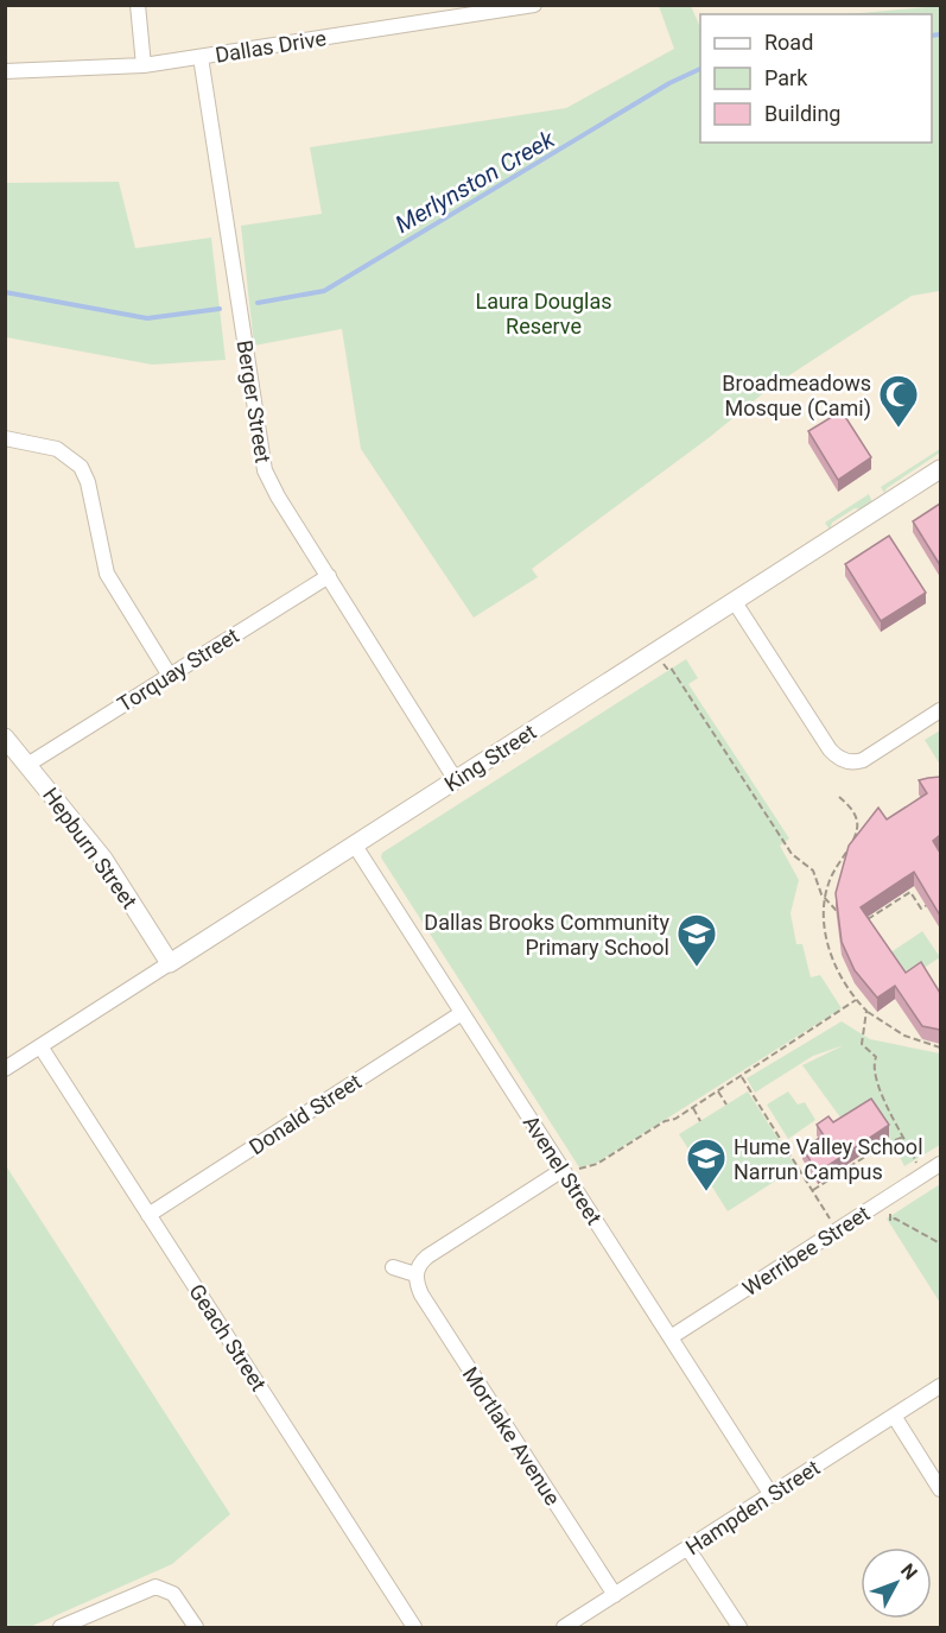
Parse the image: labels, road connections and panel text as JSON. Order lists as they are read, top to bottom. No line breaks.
{"streets":{"street":["Dallas Drive","Berger Street","Torquay Street","King Street","Hepburn Street","Donald Street","Avenel Street","Werribee Street","Geach Street","Mortlake Avenue","Hampden Street"]},"crossings":[["Dallas Drive","Berger Street"],["Berger Street","Torquay Street"],["Berger Street","King Street"],["Torquay Street","Hepburn Street"],["King Street","Hepburn Street"],["King Street","Avenel Street"],["King Street","Geach Street"],["Donald Street","Avenel Street"],["Donald Street","Geach Street"],["Avenel Street","Werribee Street"],["Avenel Street","Hampden Street"],["Mortlake Avenue","Hampden Street"]],"water":["Merlynston Creek"],"parks":["Laura Douglas Reserve"],"places":{"mosque":["Broadmeadows Mosque (Cami)"],"school or university":["Dallas Brooks Community Primary School","Hume Valley School Narrun Campus"]},"legend":["Road","Park","Building"],"north":"top right"}
